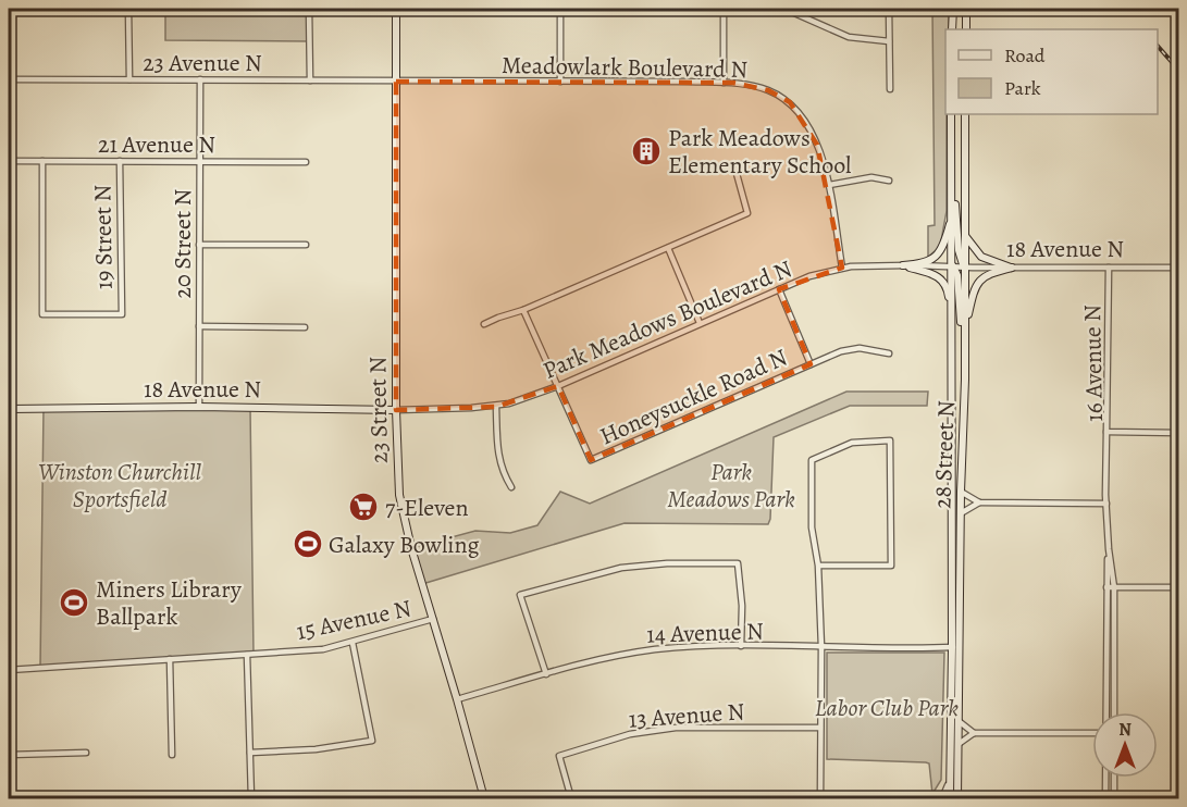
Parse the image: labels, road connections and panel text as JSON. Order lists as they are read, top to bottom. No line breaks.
{"streets":{"main road":["18 Avenue N","23 Street N","28 Street N"],"street":["23 Avenue N","Meadowlark Boulevard N","21 Avenue N","19 Street N","20 Street N","Park Meadows Boulevard N","16 Avenue N","Honeysuckle Road N","15 Avenue N","14 Avenue N","13 Avenue N"]},"crossings":[["23 Avenue N","Meadowlark Boulevard N"],["23 Avenue N","20 Street N"],["23 Avenue N","23 Street N"],["Meadowlark Boulevard N","Park Meadows Boulevard N"],["Meadowlark Boulevard N","23 Street N"],["21 Avenue N","19 Street N"],["21 Avenue N","20 Street N"],["20 Street N","18 Avenue N"],["18 Avenue N","Park Meadows Boulevard N"],["18 Avenue N","16 Avenue N"],["18 Avenue N","23 Street N"],["18 Avenue N","28 Street N"],["Park Meadows Boulevard N","Honeysuckle Road N"],["Park Meadows Boulevard N","23 Street N"],["Park Meadows Boulevard N","28 Street N"],["23 Street N","15 Avenue N"],["23 Street N","14 Avenue N"],["28 Street N","14 Avenue N"]],"parks":["Winston Churchill Sportsfield","Park Meadows Park","Labor Club Park"],"places":{"building":["Park Meadows Elementary School"],"supermarket":["7-Eleven"],"sports":["Galaxy Bowling","Miners Library Ballpark"]},"legend":["Road","Park"],"north":"top"}
